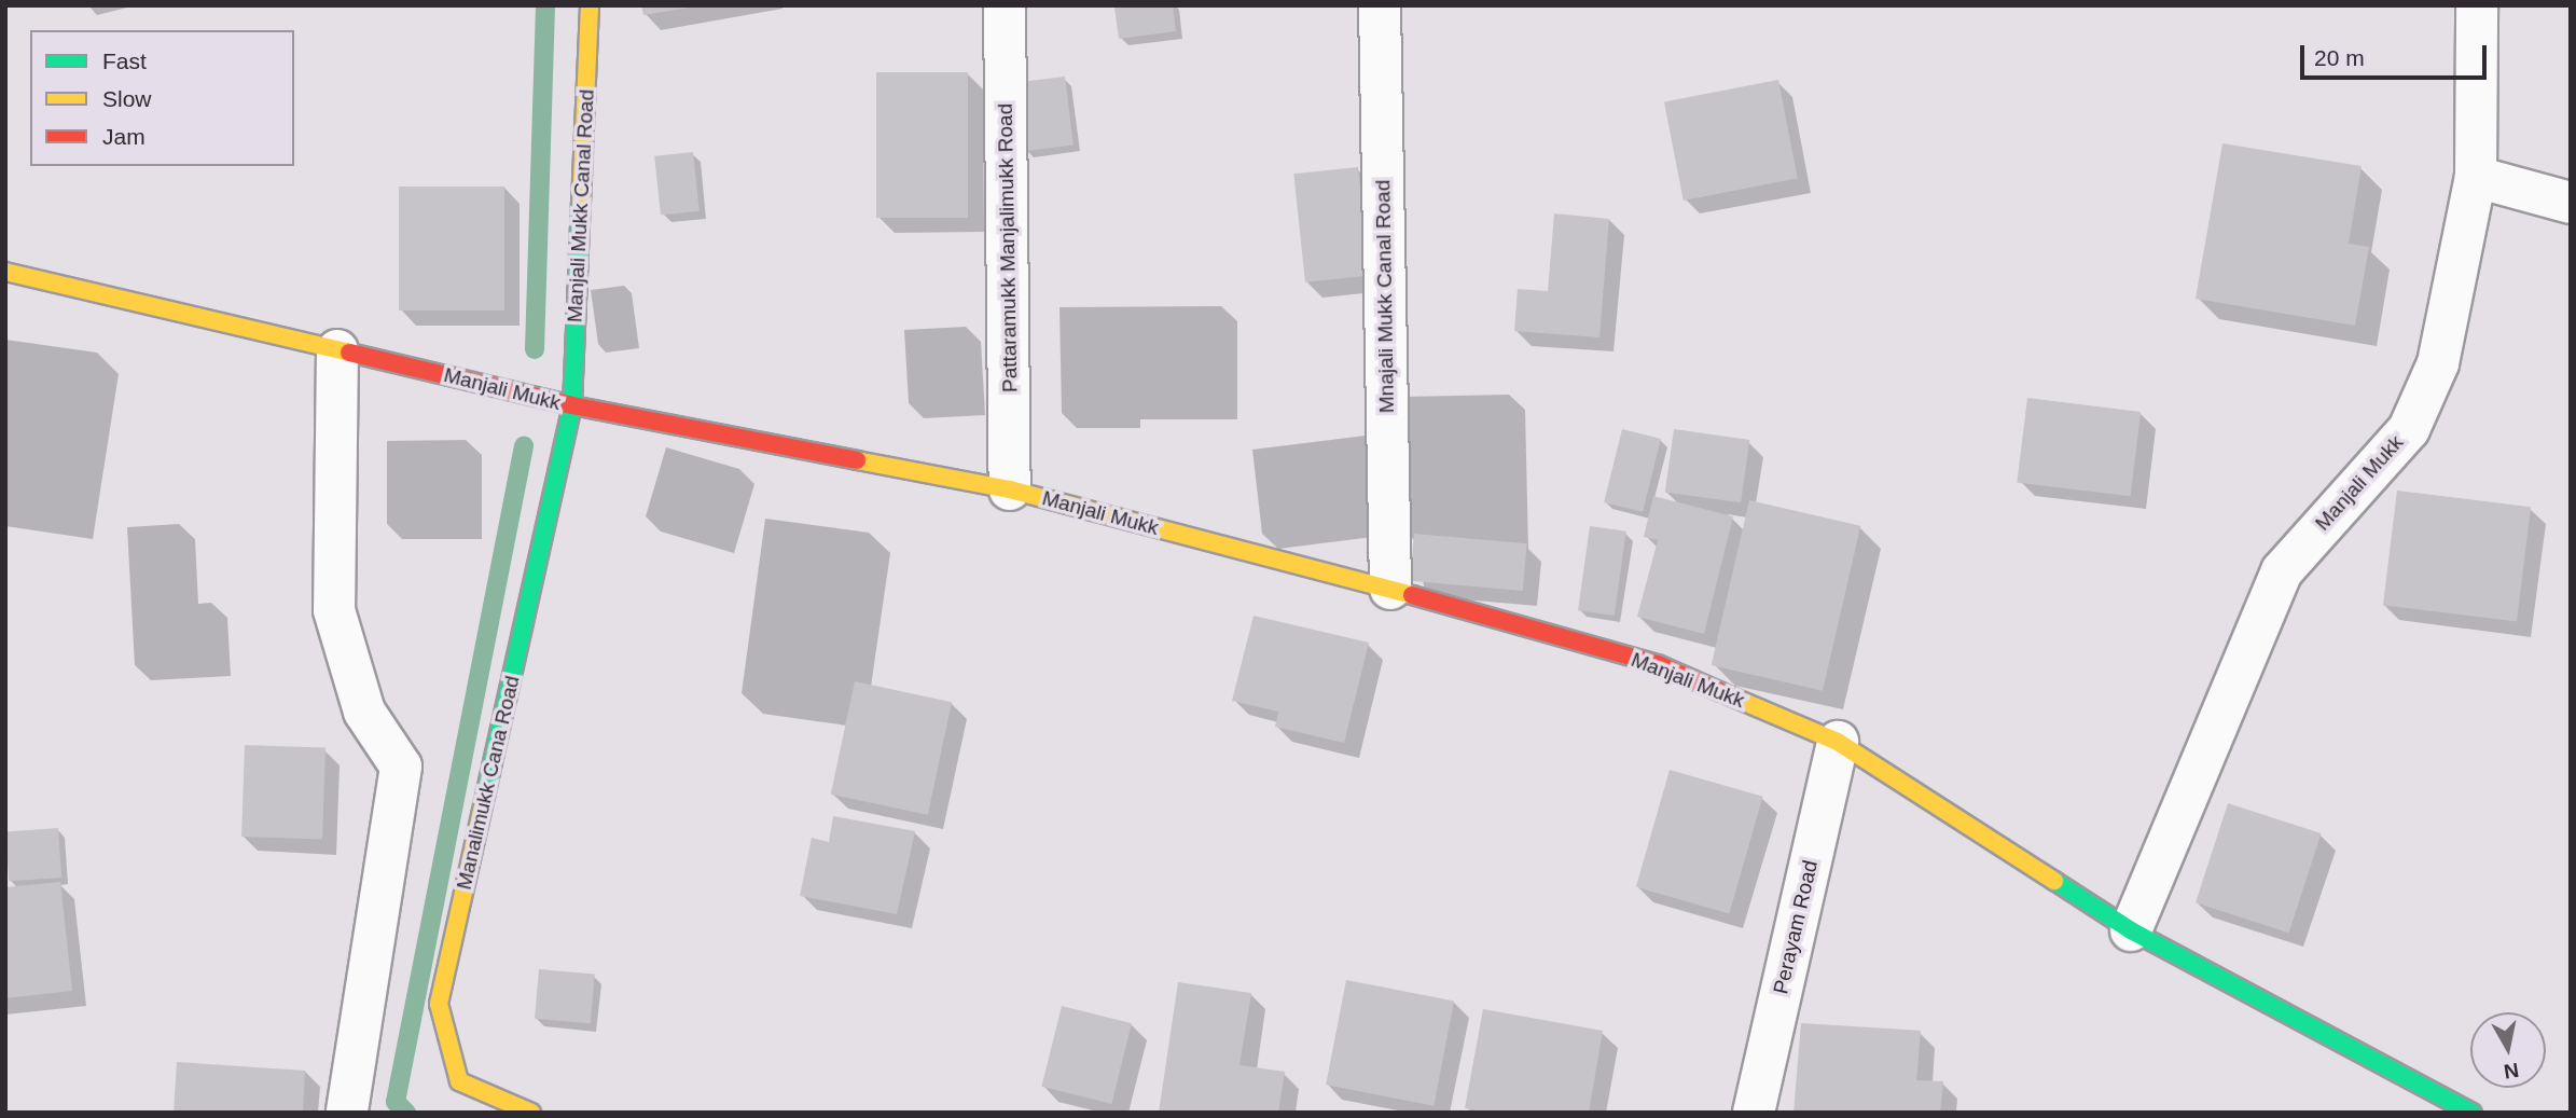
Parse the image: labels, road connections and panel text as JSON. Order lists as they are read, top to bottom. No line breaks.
{"streets":{"street":["Manjali Mukk Canal Road","Pattaramukk Manjalimukk Road","Mnajali Mukk Canal Road","Manjali Mukk","Manalimukk Cana Road","Perayam Road"]},"crossings":[["Manjali Mukk Canal Road","Manjali Mukk"],["Manjali Mukk Canal Road","Manalimukk Cana Road"],["Pattaramukk Manjalimukk Road","Manjali Mukk"],["Mnajali Mukk Canal Road","Manjali Mukk"],["Manjali Mukk","Manalimukk Cana Road"],["Manjali Mukk","Perayam Road"]],"legend":["Fast","Slow","Jam"],"scale_bar":"20 m","north":"bottom"}
